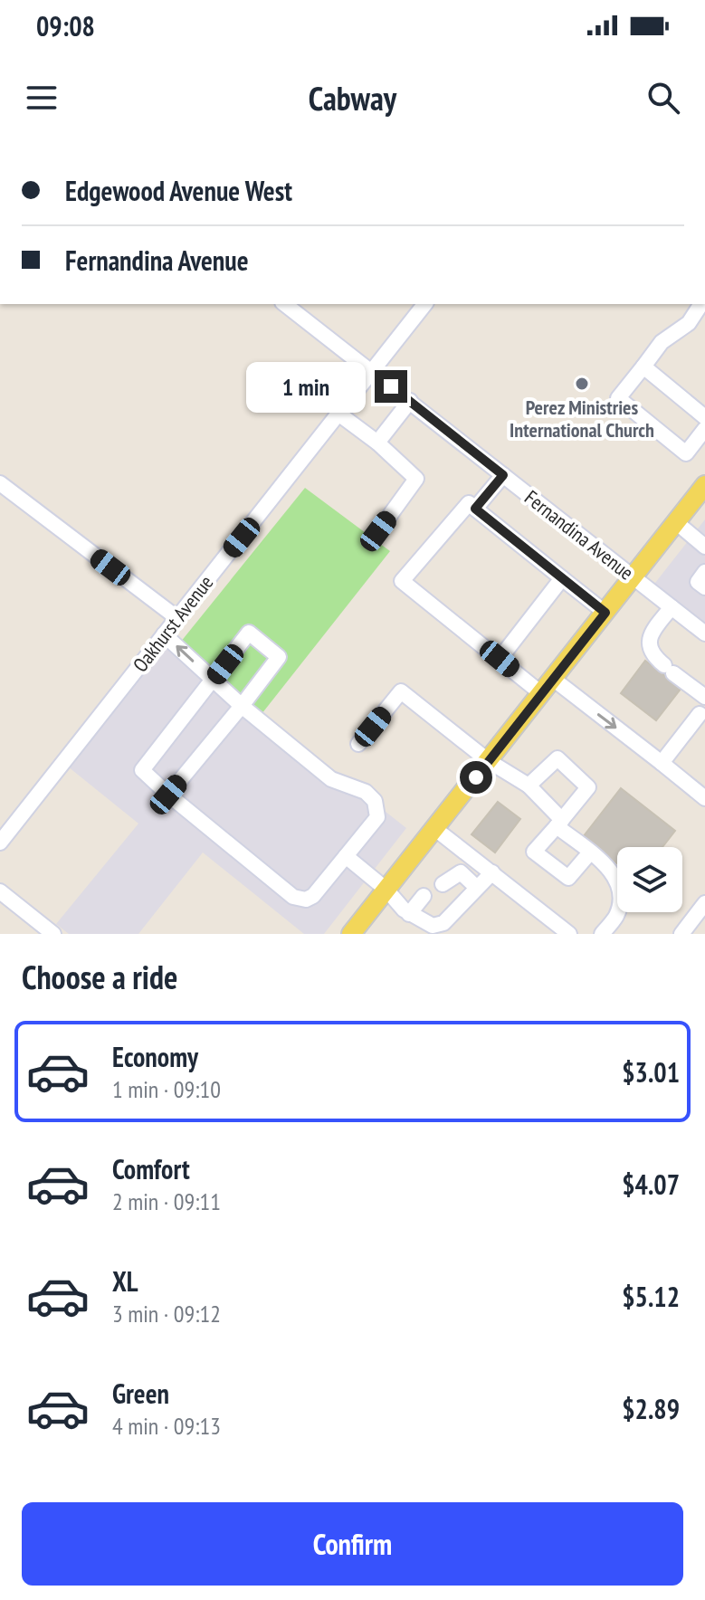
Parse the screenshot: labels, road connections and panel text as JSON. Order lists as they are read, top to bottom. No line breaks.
{"streets":{"street":["Fernandina Avenue","Oakhurst Avenue"]},"crossings":[["Fernandina Avenue","Oakhurst Avenue"]],"places":["Perez Ministries International Church"],"page":{"status":"09:08","header":"Cabway","banner":["Edgewood Avenue West","Fernandina Avenue"],"bubble":"1 min","heading":"Choose a ride","list":[{"name":"Economy","note":"1 min · 09:10","value":"$3.01"},{"name":"Comfort","note":"2 min · 09:11","value":"$4.07"},{"name":"XL","note":"3 min · 09:12","value":"$5.12"},{"name":"Green","note":"4 min · 09:13","value":"$2.89"}],"buttons":"Confirm"}}
